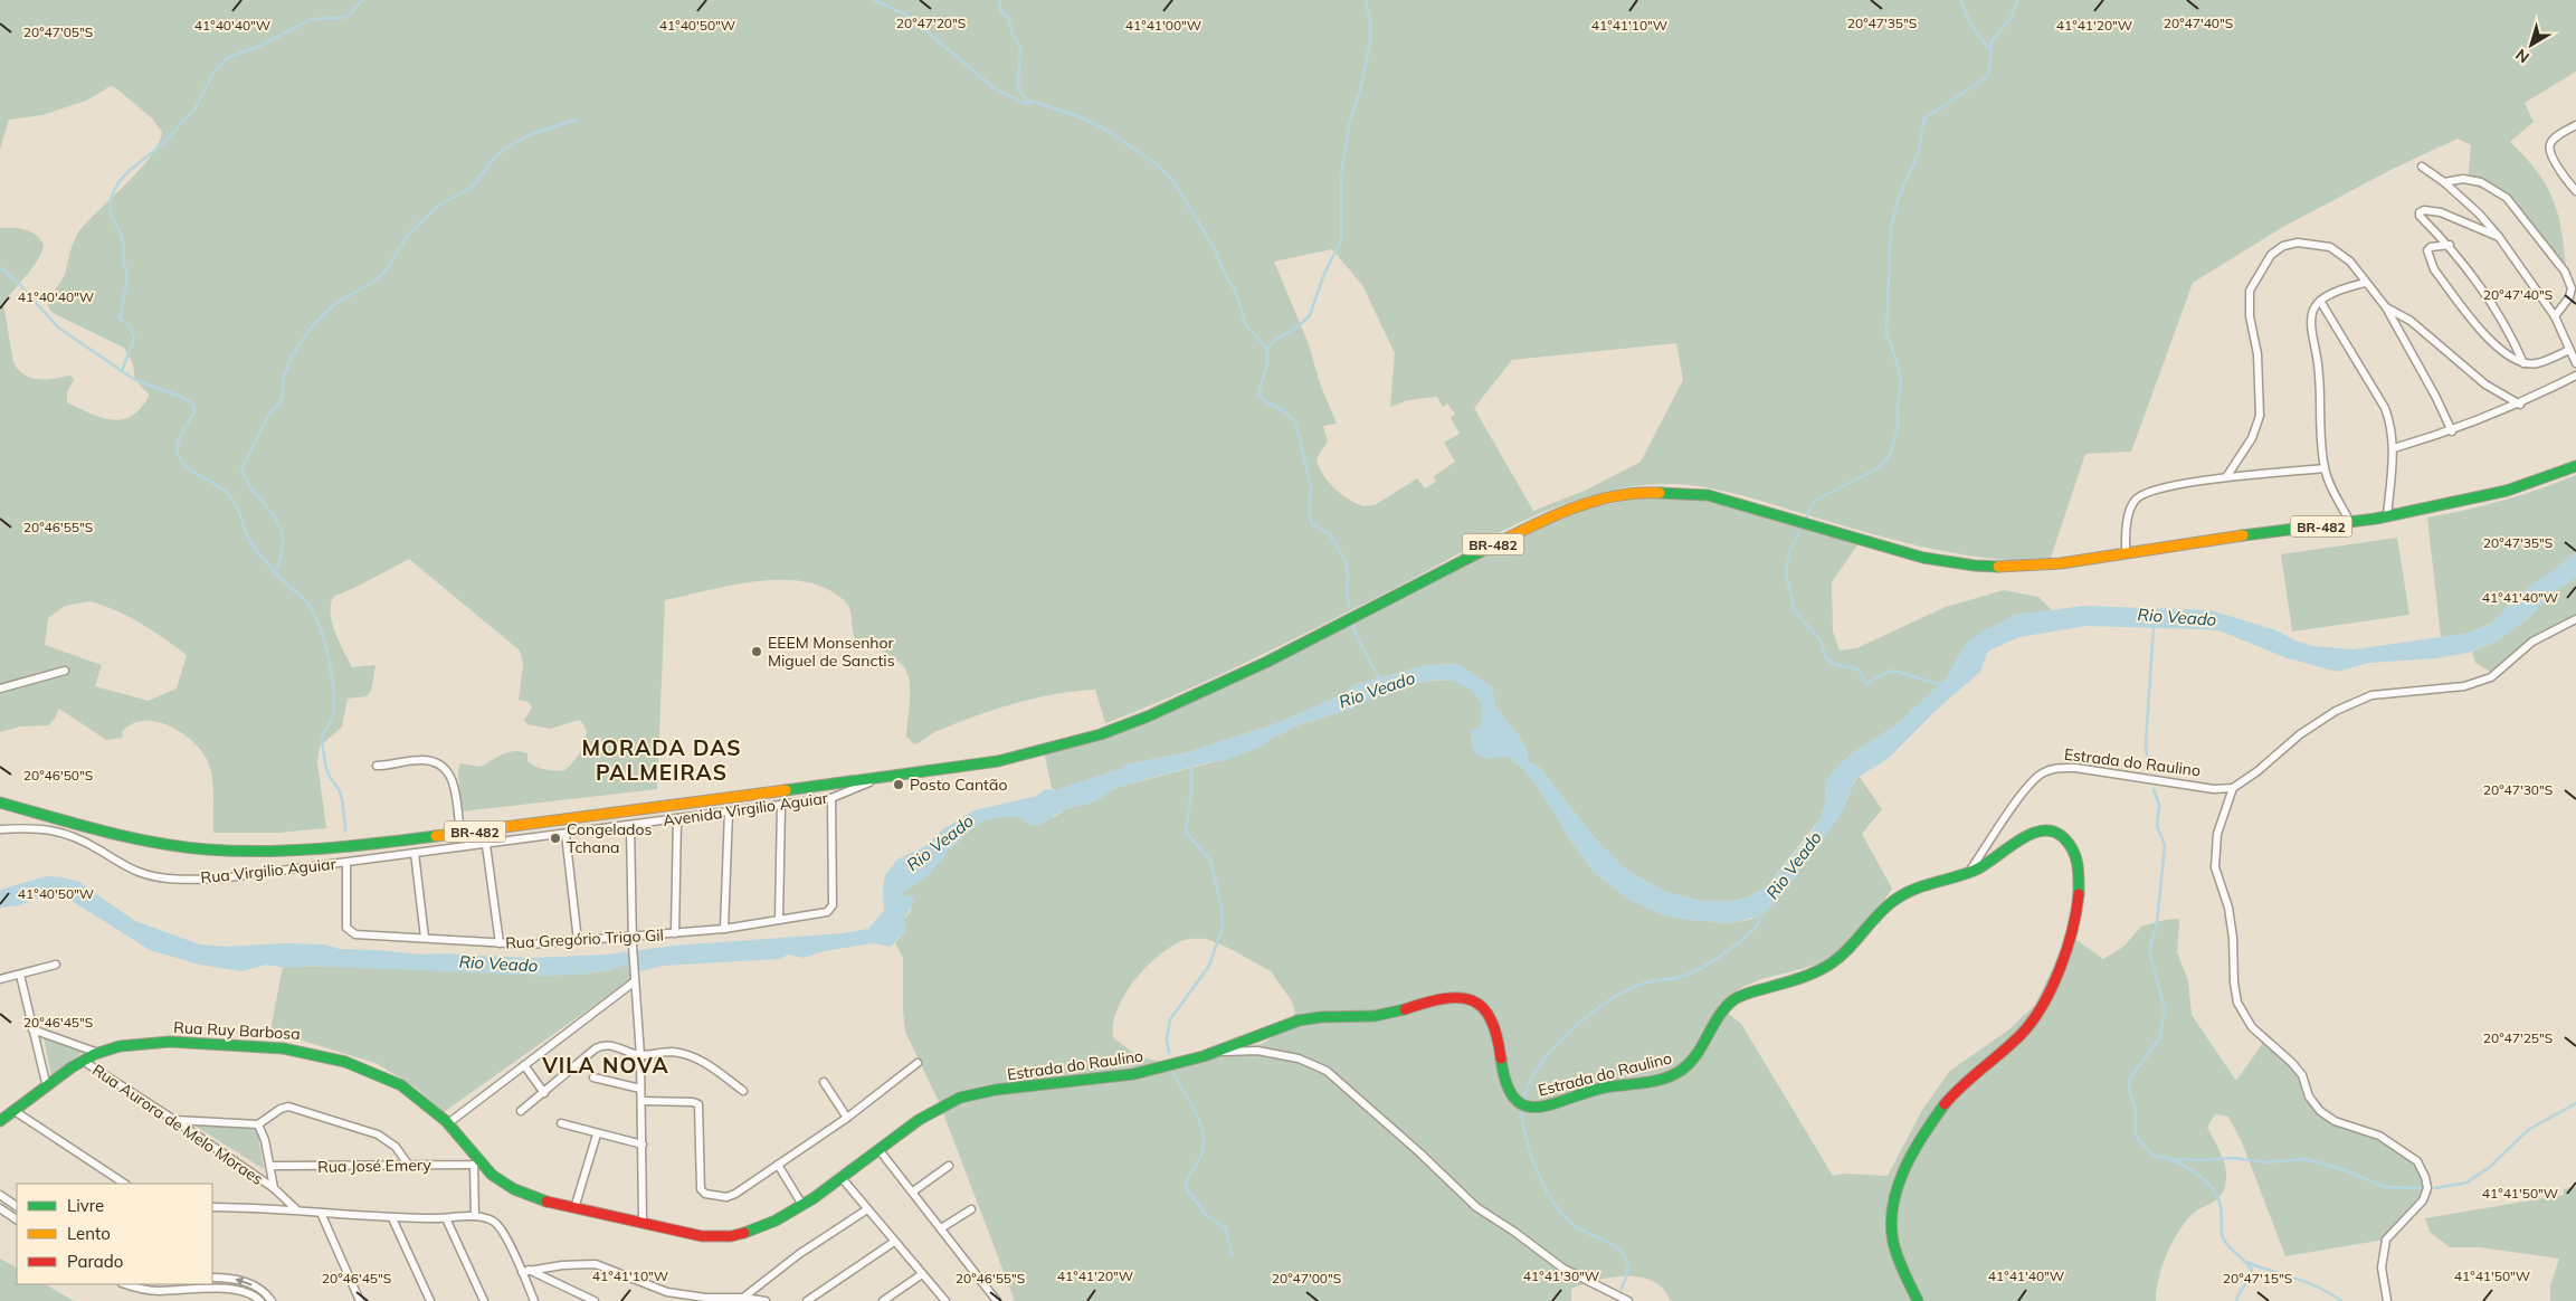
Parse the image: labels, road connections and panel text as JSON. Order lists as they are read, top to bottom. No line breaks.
{"streets":{"main road":["BR-482","Estrada do Raulino","Rua Ruy Barbosa"],"street":["Avenida Virgilio Aguiar","Rua Virgilio Aguiar","Rua Gregório Trigo Gil","Rua Aurora de Melo Moraes","Rua José Emery"]},"crossings":[["BR-482","Avenida Virgilio Aguiar"],["Estrada do Raulino","Rua Ruy Barbosa"],["Avenida Virgilio Aguiar","Rua Virgilio Aguiar"],["Avenida Virgilio Aguiar","Rua Gregório Trigo Gil"],["Rua Virgilio Aguiar","Rua Gregório Trigo Gil"],["Rua Ruy Barbosa","Rua Aurora de Melo Moraes"],["Rua Ruy Barbosa","Rua José Emery"],["Rua Aurora de Melo Moraes","Rua José Emery"]],"districts":["MORADA DAS PALMEIRAS","VILA NOVA"],"water":["Rio Veado"],"places":["EEEM Monsenhor Miguel de Sanctis","Posto Cantão","Congelados Tchana"],"legend":["Livre","Lento","Parado"],"north":"bottom left","coordinates":["20°47'20\"S","20°47'35\"S","20°47'40\"S","41°40'40\"W","41°40'50\"W","41°41'00\"W","41°41'10\"W","41°41'20\"W","20°47'05\"S","20°46'55\"S","41°41'40\"W","20°46'50\"S","20°47'30\"S","20°46'45\"S","20°47'25\"S","41°41'50\"W","41°41'30\"W","20°47'00\"S","20°47'15\"S"]}
